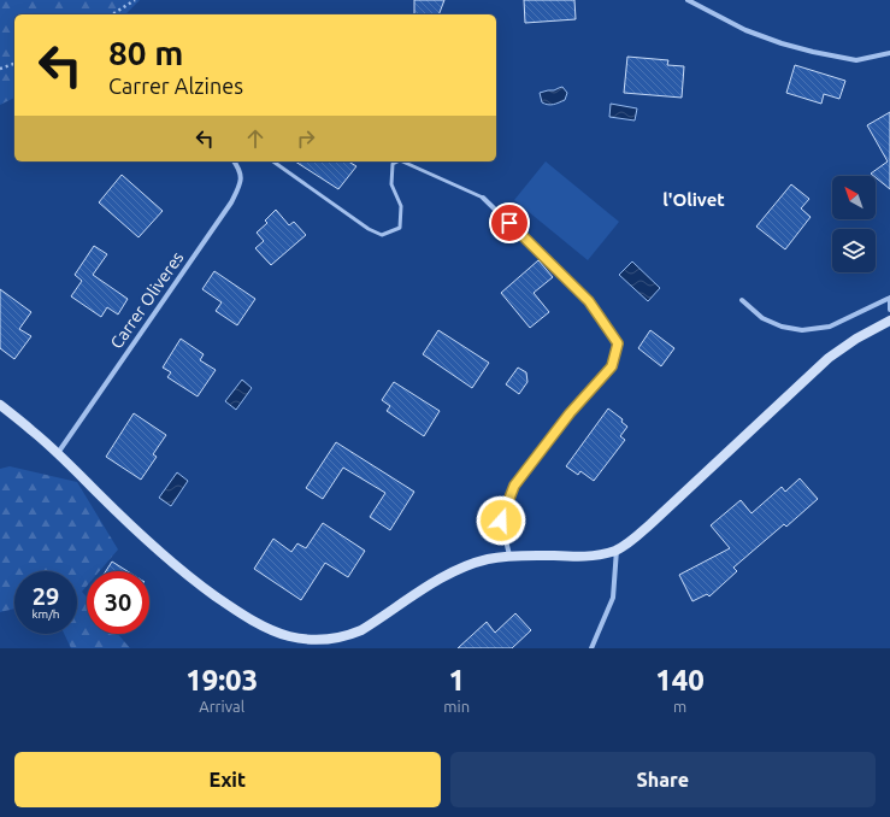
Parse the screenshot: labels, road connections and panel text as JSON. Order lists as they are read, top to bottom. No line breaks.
{"streets":{"street":["Carrer Oliveres"]},"districts":["l'Olivet"],"north":"top left","page":{"turn":["80 m","Carrer Alzines"],"speed":"29 km/h","limit":"30","eta":["19:03","Arrival","1","min","140","m"],"buttons":["Exit","Share"]}}
